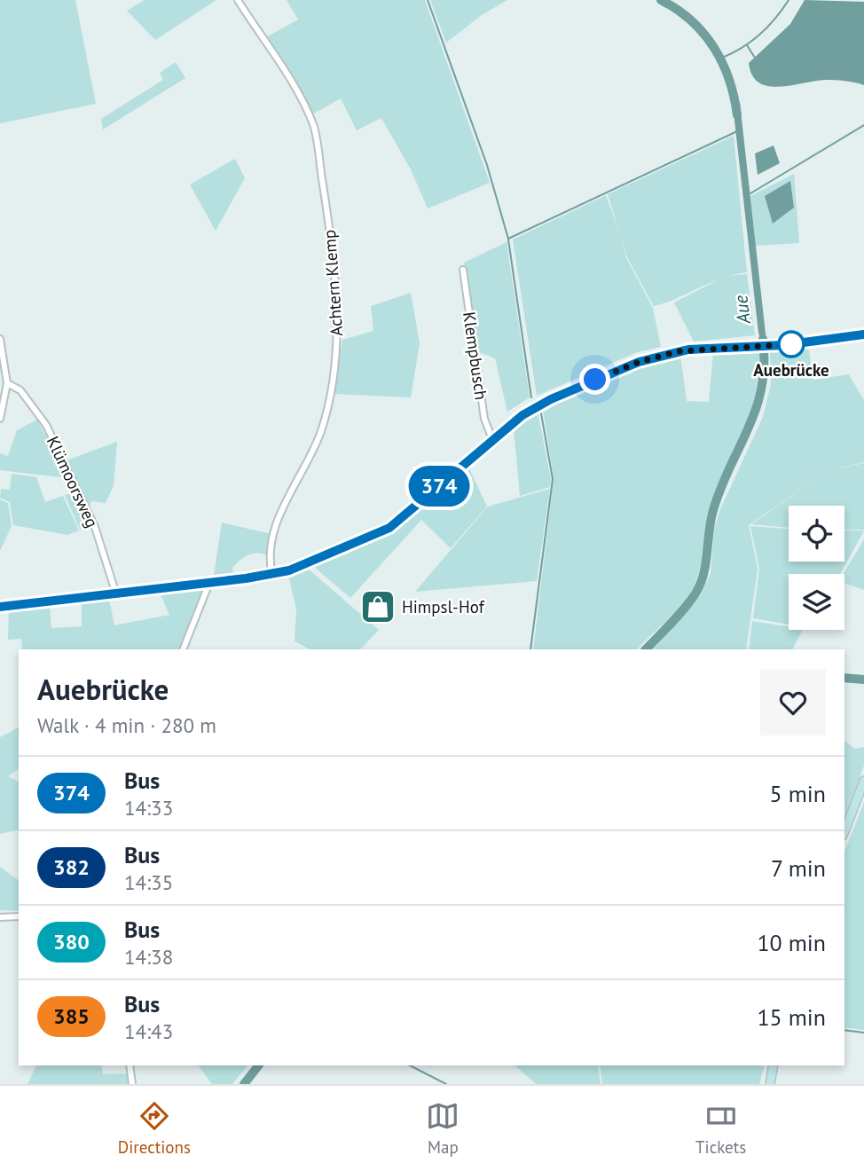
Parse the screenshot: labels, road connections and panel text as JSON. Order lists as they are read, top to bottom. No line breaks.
{"streets":{"street":["Achtern Klemp","Klempbusch","Klümoorsweg"]},"water":["Aue"],"places":{"other":["Auebrücke"],"shop":["Himpsl-Hof"]},"lines":["bus line 374"],"page":{"on_map":"374","heading":["Auebrücke","Walk · 4 min · 280 m"],"list":[{"mark":"374","name":"Bus","note":"14:33","value":"5 min"},{"mark":"382","name":"Bus","note":"14:35","value":"7 min"},{"mark":"380","name":"Bus","note":"14:38","value":"10 min"},{"mark":"385","name":"Bus","note":"14:43","value":"15 min"}],"tabs":["Directions","Map","Tickets"]}}
